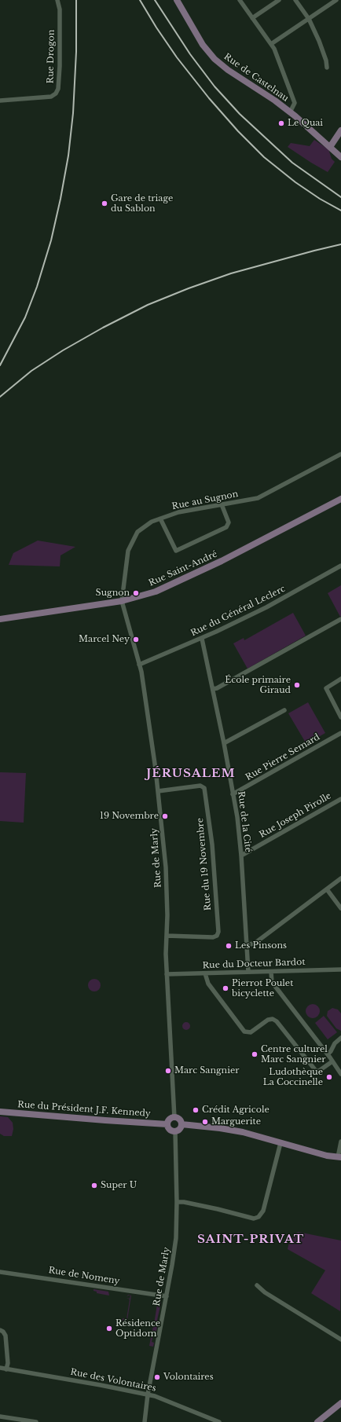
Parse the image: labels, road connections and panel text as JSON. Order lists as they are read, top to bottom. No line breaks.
{"streets":{"street":["Rue Drogon","Rue de Castelnau","Rue au Sugnon","Rue Saint-André","Rue du Général Leclerc","Rue Pierre Semard","Rue Joseph Pirolle","Rue de la Cité","Rue de Marly","Rue du 19 Novembre","Rue du Docteur Bardot","Rue du Président J.F. Kennedy","Rue de Nomeny","Rue des Volontaires"]},"crossings":[["Rue au Sugnon","Rue Saint-André"],["Rue au Sugnon","Rue de Marly"],["Rue Saint-André","Rue de Marly"],["Rue du Général Leclerc","Rue de la Cité"],["Rue du Général Leclerc","Rue de Marly"],["Rue Pierre Semard","Rue de la Cité"],["Rue Joseph Pirolle","Rue de la Cité"],["Rue de la Cité","Rue du Docteur Bardot"],["Rue de Marly","Rue du 19 Novembre"],["Rue de Marly","Rue du Docteur Bardot"],["Rue de Marly","Rue du Président J.F. Kennedy"],["Rue de Marly","Rue de Nomeny"],["Rue de Marly","Rue des Volontaires"]],"districts":["JÉRUSALEM","SAINT-PRIVAT"],"places":["Le Quai","Gare de triage du Sablon","Sugnon","Marcel Ney","École primaire Giraud","19 Novembre","Les Pinsons","Pierrot Poulet bicyclette","Centre culturel Marc Sangnier","Marc Sangnier","Ludothèque La Coccinelle","Crédit Agricole","Marguerite","Super U","Résidence Optidom","Volontaires"]}
